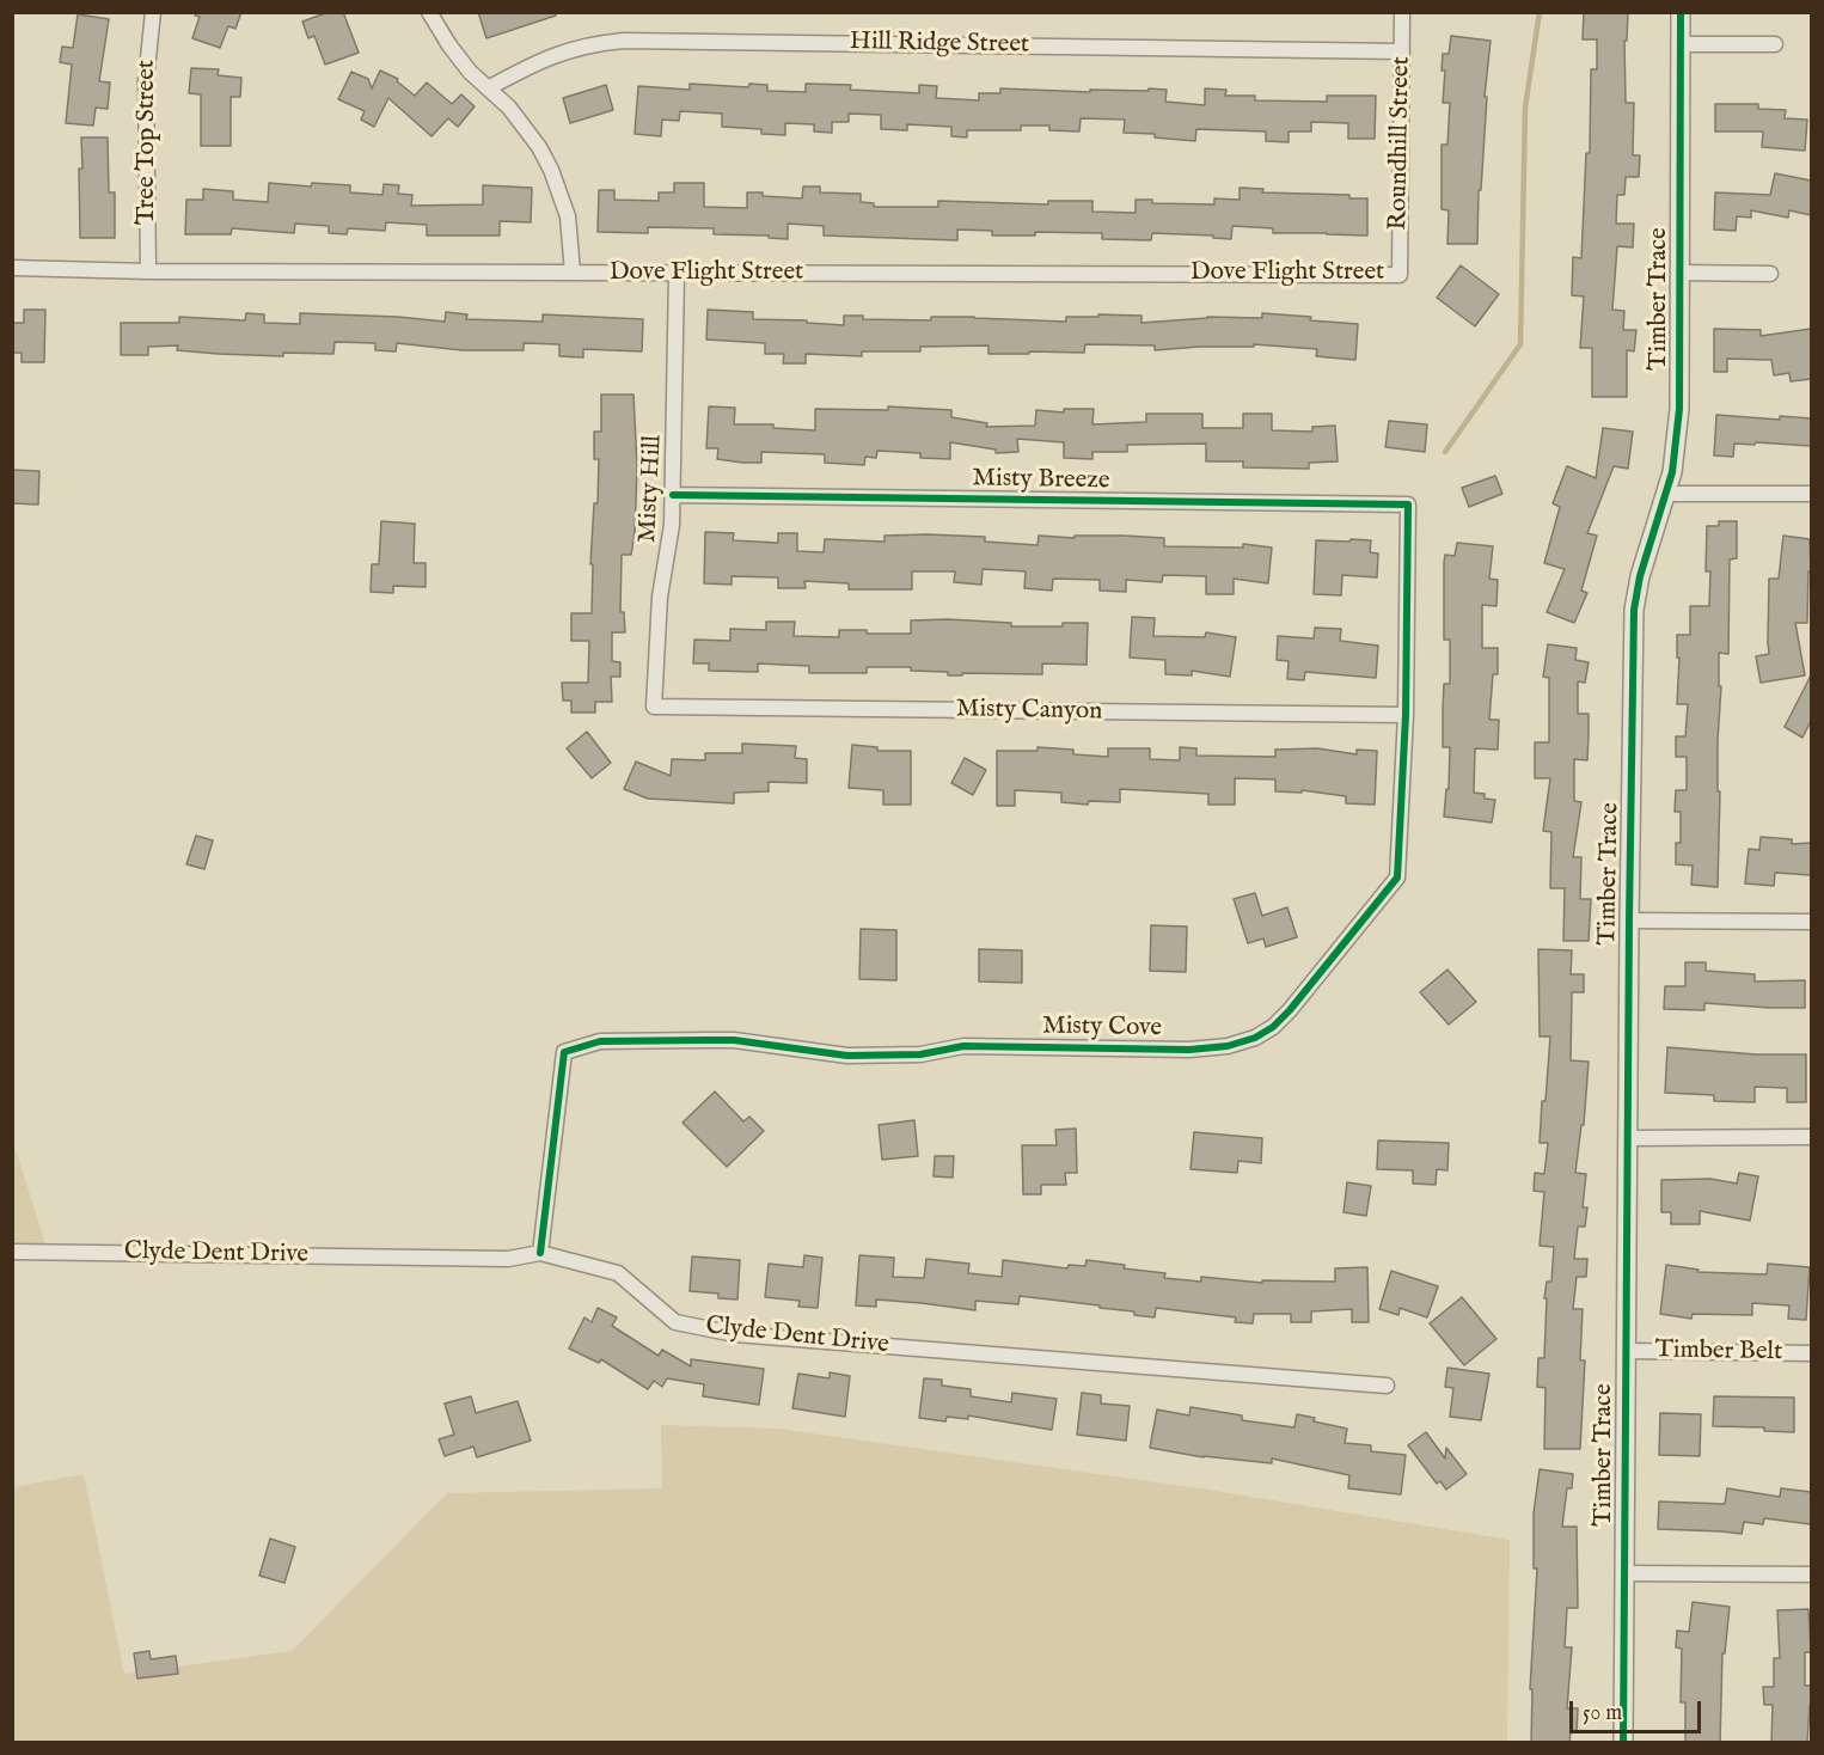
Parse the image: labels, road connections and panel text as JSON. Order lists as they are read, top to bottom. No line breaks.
{"streets":{"street":["Hill Ridge Street","Tree Top Street","Roundhill Street","Dove Flight Street","Timber Trace","Misty Breeze","Misty Hill","Misty Canyon","Misty Cove","Clyde Dent Drive","Timber Belt"]},"crossings":[["Hill Ridge Street","Roundhill Street"],["Tree Top Street","Dove Flight Street"],["Roundhill Street","Dove Flight Street"],["Dove Flight Street","Misty Hill"],["Timber Trace","Timber Belt"],["Misty Breeze","Misty Hill"],["Misty Breeze","Misty Cove"],["Misty Hill","Misty Canyon"],["Misty Canyon","Misty Cove"],["Misty Cove","Clyde Dent Drive"]],"scale_bar":"50 m"}
